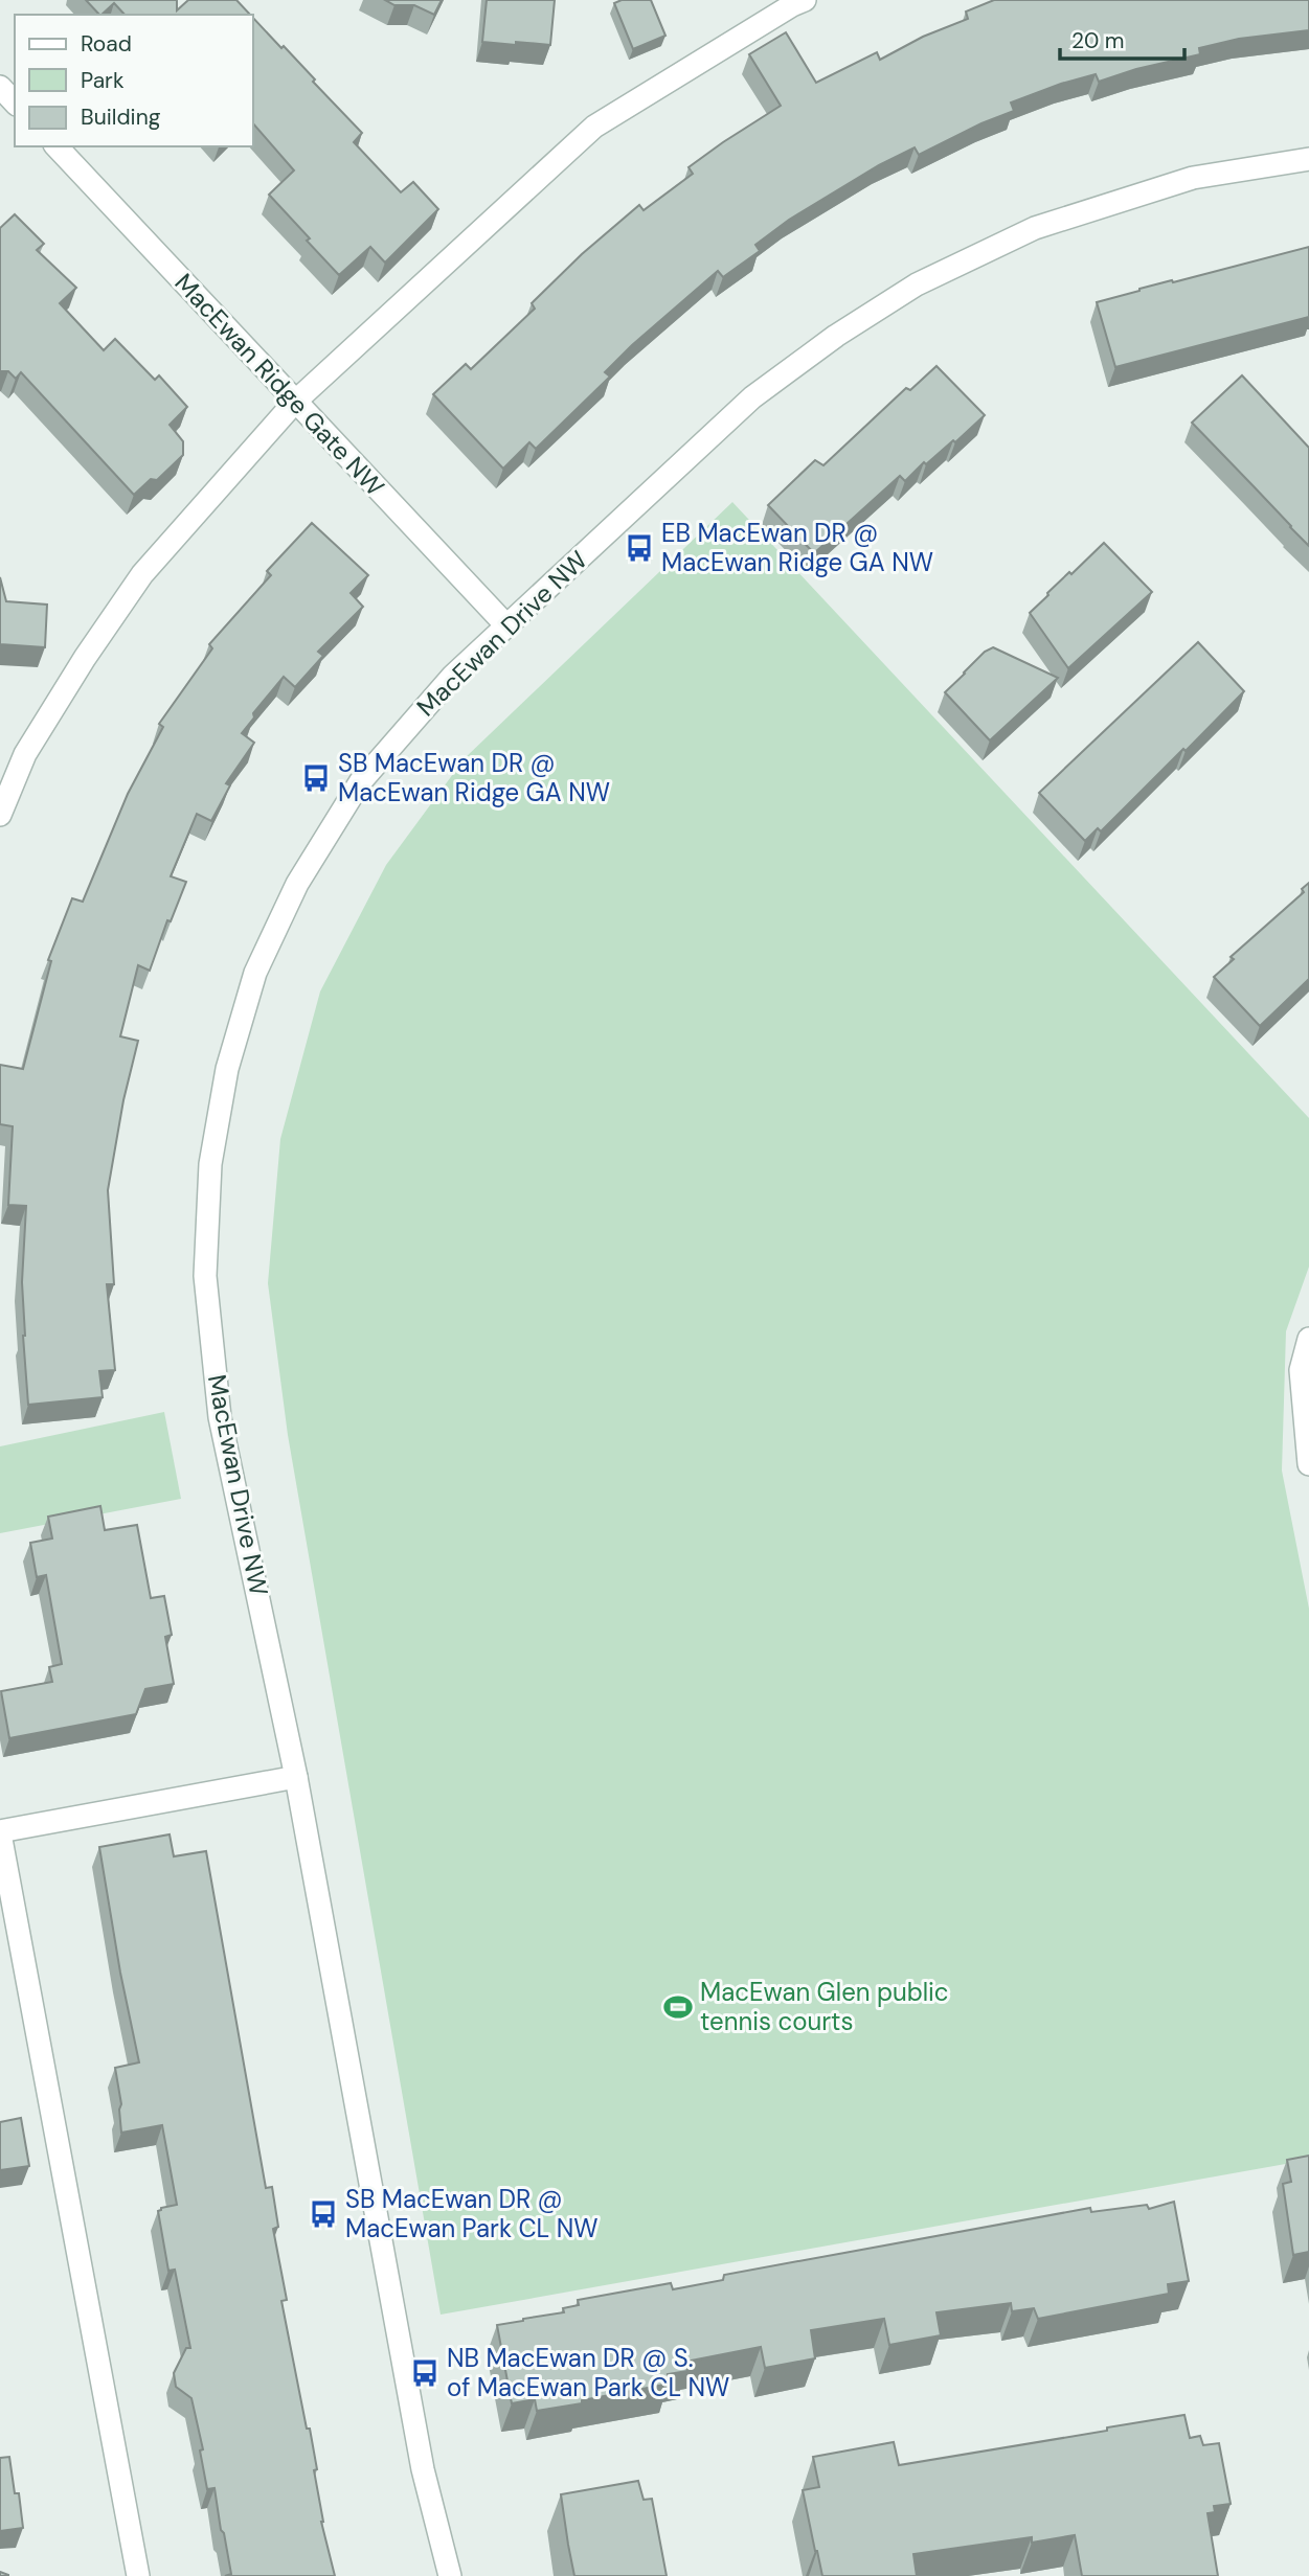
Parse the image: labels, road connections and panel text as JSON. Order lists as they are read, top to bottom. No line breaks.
{"streets":{"street":["MacEwan Ridge Gate NW","MacEwan Drive NW"]},"crossings":[["MacEwan Ridge Gate NW","MacEwan Drive NW"]],"places":{"bus stop":["EB MacEwan DR @ MacEwan Ridge GA NW","SB MacEwan DR @ MacEwan Ridge GA NW","SB MacEwan DR @ MacEwan Park CL NW","NB MacEwan DR @ S. of MacEwan Park CL NW"],"sports":["MacEwan Glen public tennis courts"]},"legend":["Road","Park","Building"],"scale_bar":"20 m"}
